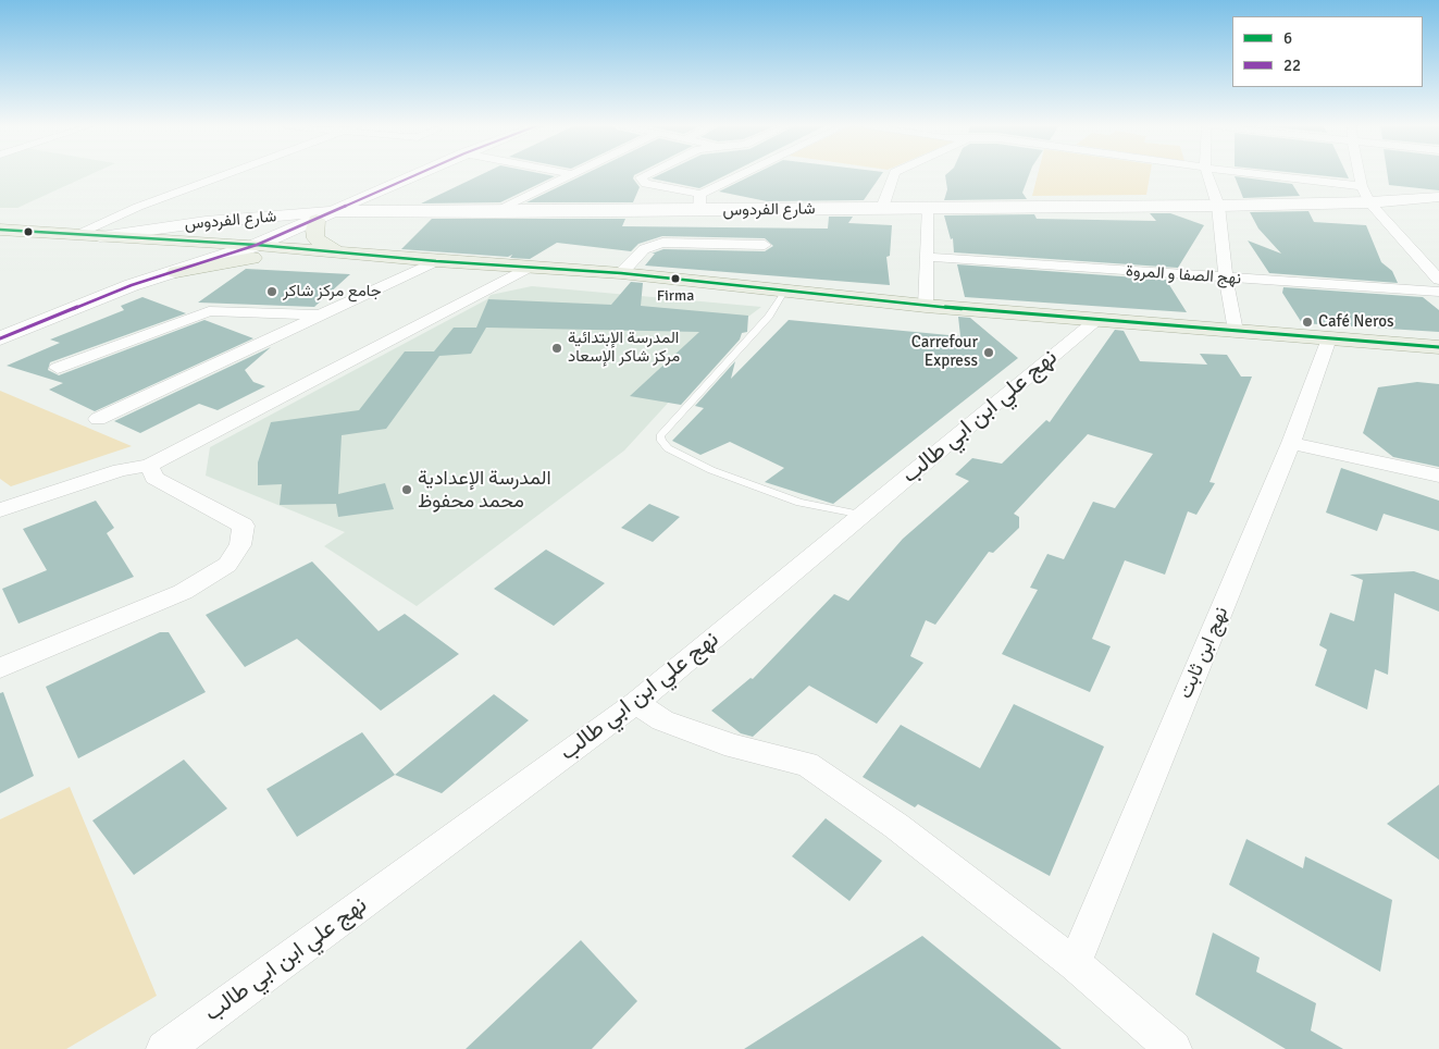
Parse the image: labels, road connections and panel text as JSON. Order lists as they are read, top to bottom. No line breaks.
{"streets":{"street":["شارع الفردوس","نهج الصفا و المروة","نهج علي ابن ابي طالب","نهج ابن ثابت"]},"places":["Firma","جامع مركز شاكر","Café Neros","المدرسة الإبتدائية مركز شاكر الإسعاد","Carrefour Express","المدرسة الإعدادية محمد محفوظ"],"lines":["transit line 22","transit line 6"],"legend":["6","22"]}
